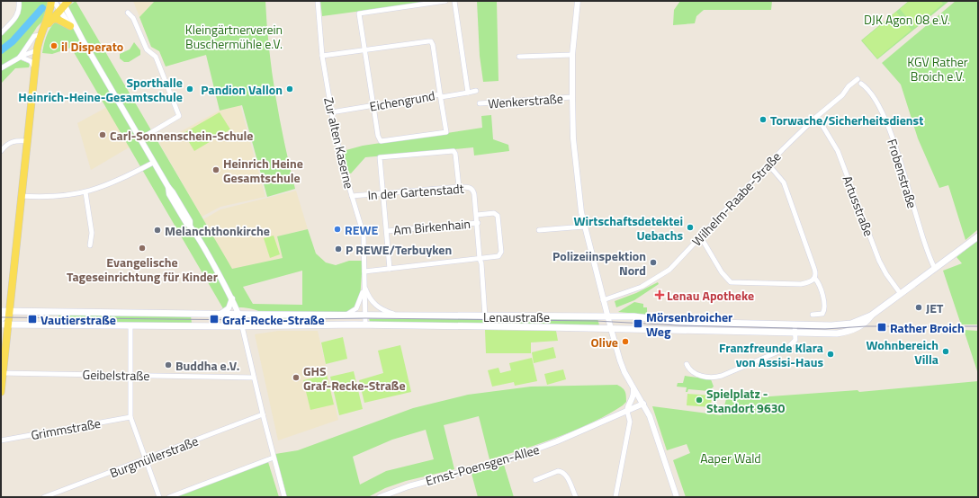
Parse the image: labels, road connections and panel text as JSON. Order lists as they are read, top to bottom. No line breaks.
{"streets":{"main road":["Lenaustraße"],"street":["Eichengrund","Wenkerstraße","Zur alten Kaserne","Frobenstraße","In der Gartenstadt","Wilhelm-Raabe-Straße","Artusstraße","Am Birkenhain","Geibelstraße","Grimmstraße","Burgmüllerstraße","Ernst-Poensgen-Allee"]},"crossings":[["Eichengrund","Zur alten Kaserne"],["Zur alten Kaserne","In der Gartenstadt"],["Zur alten Kaserne","Lenaustraße"],["In der Gartenstadt","Am Birkenhain"],["In der Gartenstadt","Lenaustraße"],["Wilhelm-Raabe-Straße","Artusstraße"]],"parks":["DJK Agon 08 e.V.","Kleingärtnerverein Buschermühle e.V.","KGV Rather Broich e.V.","Aaper Wald"],"places":{"other":["il Disperato","Sporthalle Heinrich-Heine-Gesamtschule","Pandion Vallon","Torwache/Sicherheitsdienst","Carl-Sonnenschein-Schule","Heinrich Heine Gesamtschule","Wirtschaftsdetektei Uebachs","REWE","Melanchthonkirche","Evangelische Tageseinrichtung für Kinder","P REWE/Terbuyken","Polizeiinspektion Nord","JET","Olive","Wohnbereich Villa","Franzfreunde Klara von Assisi-Haus","Buddha e.V.","GHS Graf-Recke-Straße","Spielplatz - Standort 9630"],"health":["Lenau Apotheke"],"transit":["Vautierstraße","Graf-Recke-Straße","Mörsenbroicher Weg","Rather Broich"]}}
